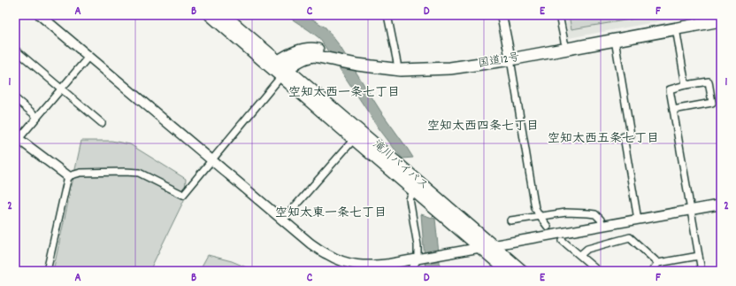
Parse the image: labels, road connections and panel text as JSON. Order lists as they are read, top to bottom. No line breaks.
{"streets":{"highway":["国道12号","滝川バイパス"]},"crossings":[["国道12号","滝川バイパス"]],"districts":["空知太西一条七丁目","空知太西四条七丁目","空知太西五条七丁目","空知太東一条七丁目"],"grid":{"columns":["A","B","C","D","E","F"],"rows":["1","2"]}}
